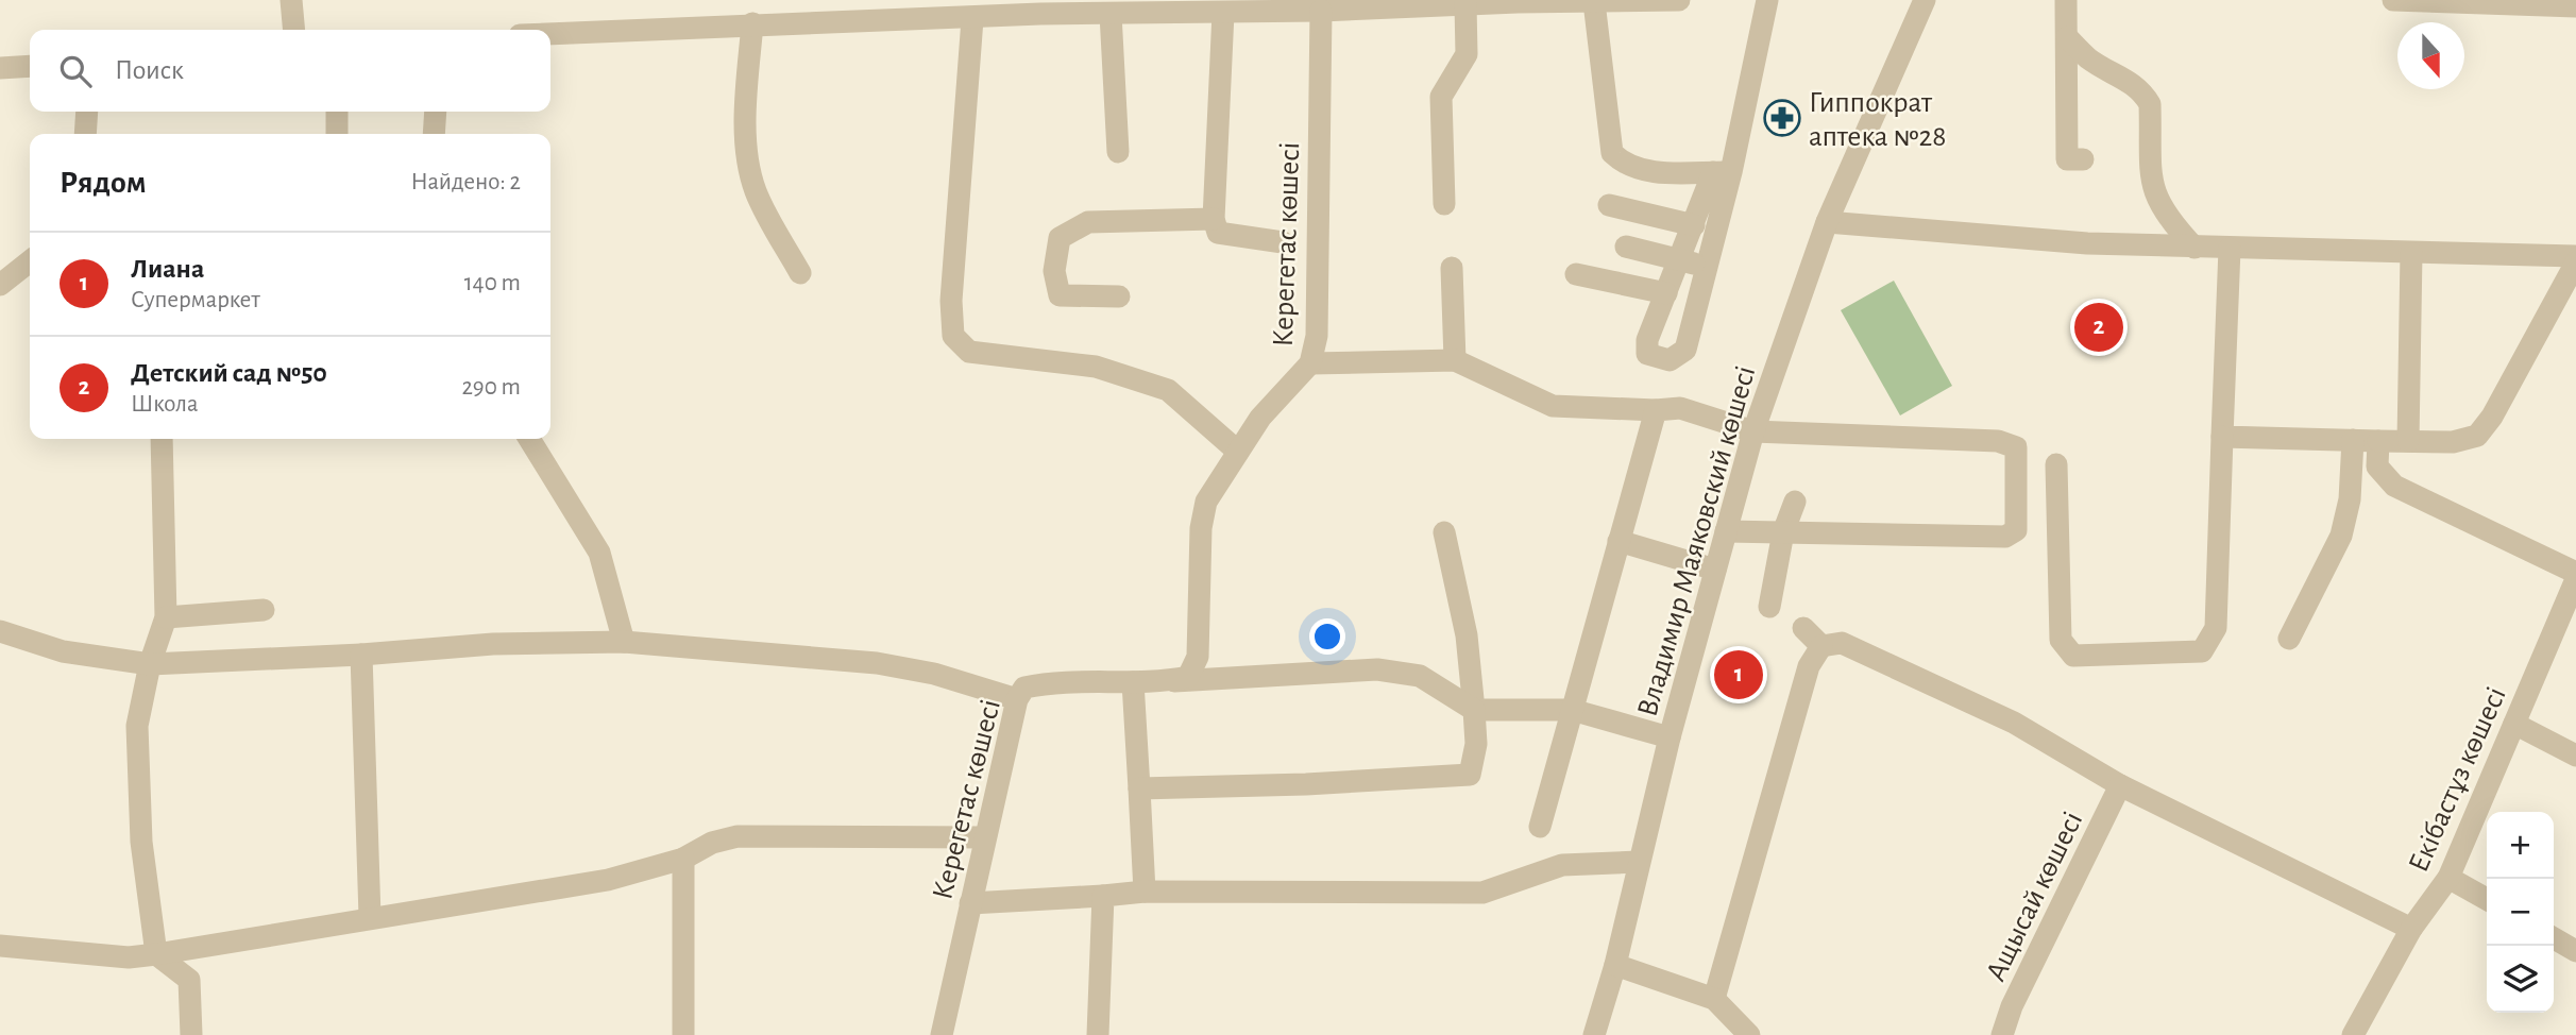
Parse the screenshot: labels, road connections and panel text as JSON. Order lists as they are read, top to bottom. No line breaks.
{"streets":{"street":["Керегетас көшесі","Владимир Маяковский көшесі","Екібастұз көшесі","Ащысай көшесі"]},"places":{"pharmacy":["Гиппократ аптека №28"]},"north":"bottom","page":{"search":"Поиск","heading":["Рядом","Найдено: 2"],"list":[{"mark":"1","name":"Лиана","note":"Супермаркет","value":"140 m"},{"mark":"2","name":"Детский сад №50","note":"Школа","value":"290 m"}],"pins":["2","1"],"map_buttons":["+","−"]}}
